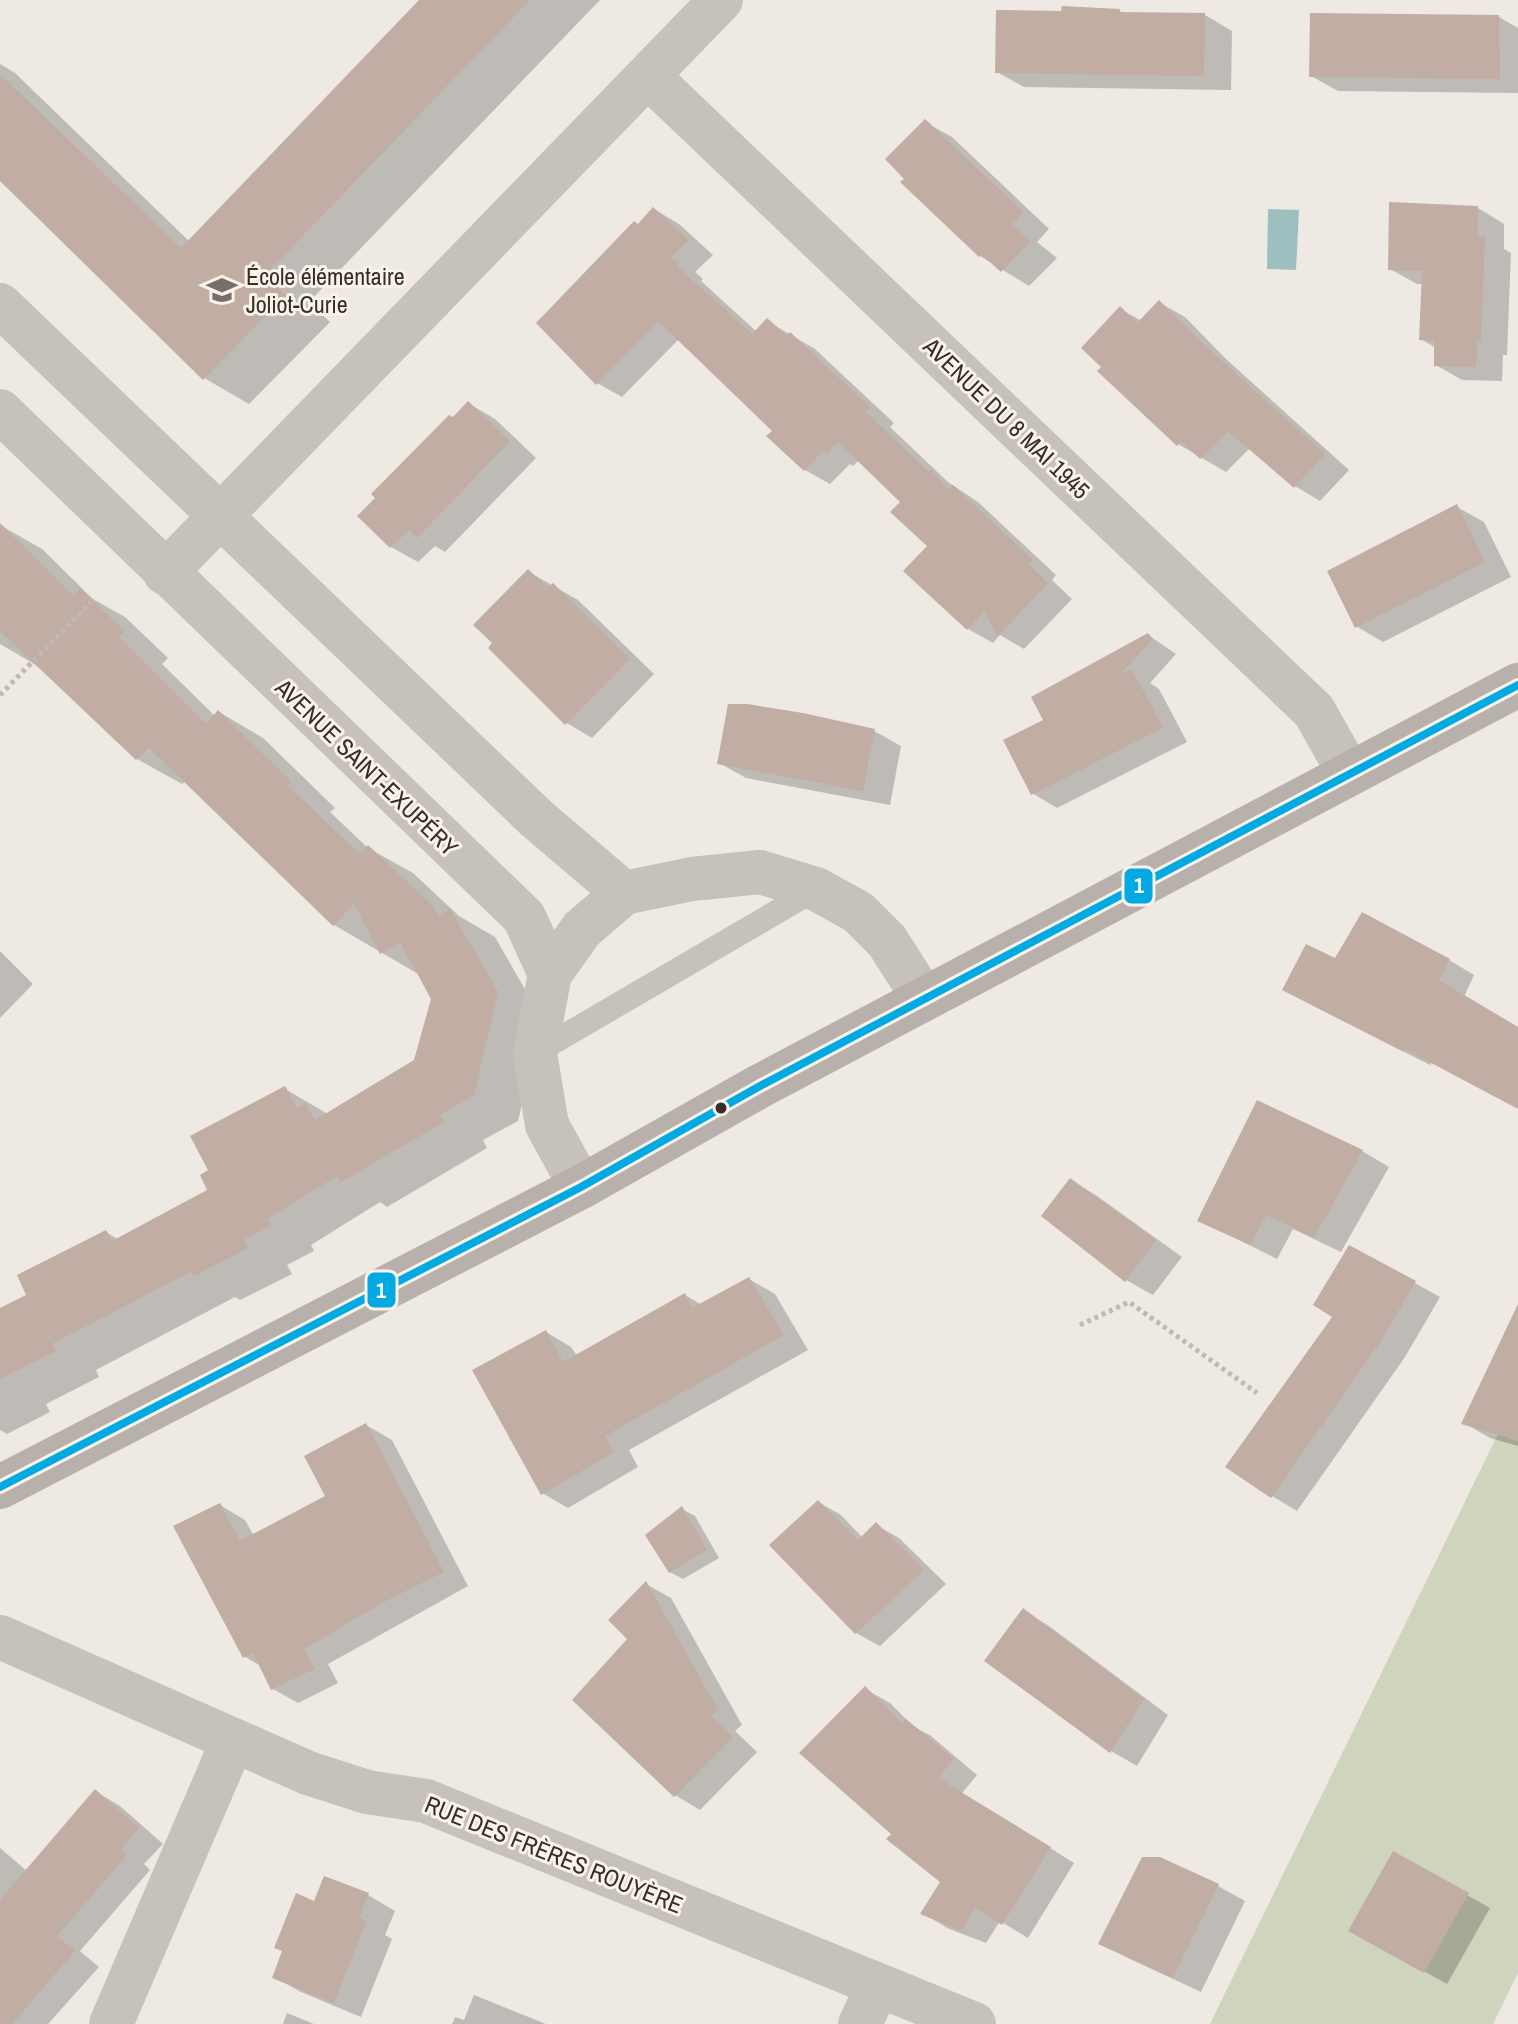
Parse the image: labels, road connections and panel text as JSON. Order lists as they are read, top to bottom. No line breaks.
{"streets":{"street":["AVENUE DU 8 MAI 1945","AVENUE SAINT-EXUPÉRY","RUE DES FRÈRES ROUYÈRE"]},"places":{"school or university":["École élémentaire Joliot-Curie"]},"lines":["transit line 1"]}
